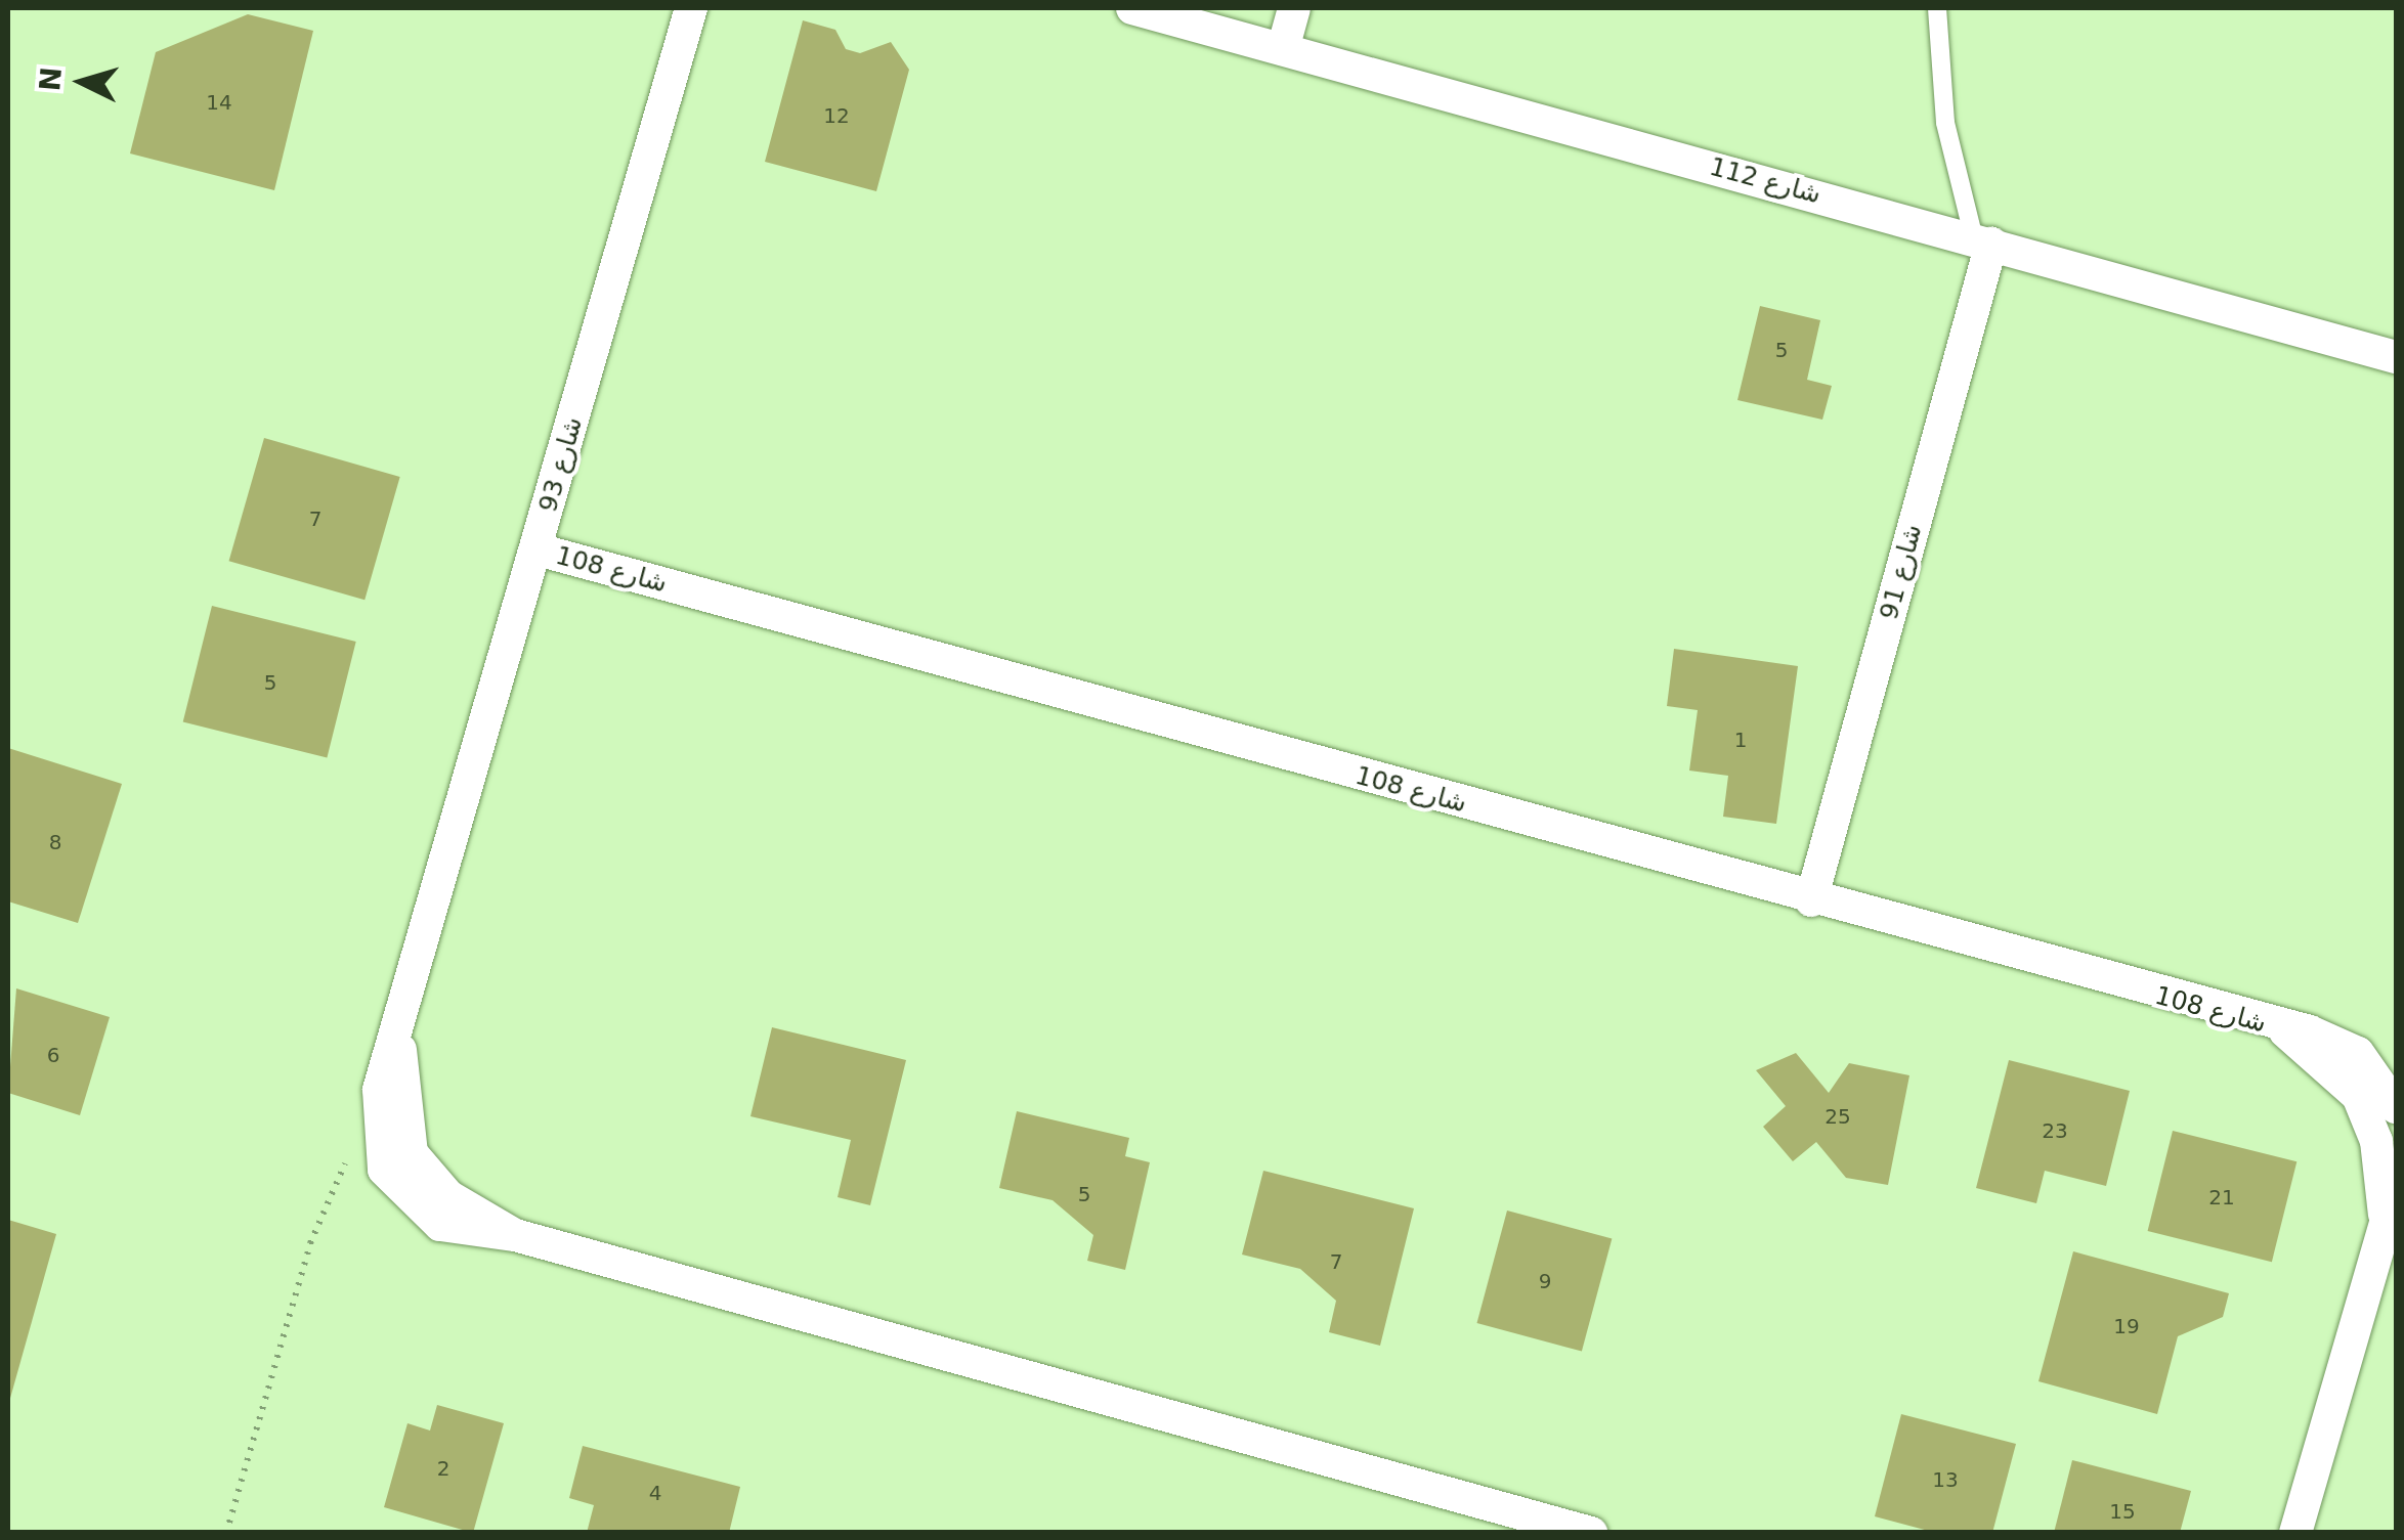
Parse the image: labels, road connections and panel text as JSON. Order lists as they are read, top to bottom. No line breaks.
{"streets":{"street":["شارع 112","شارع 93","شارع 108","شارع 91"]},"crossings":[["شارع 112","شارع 91"],["شارع 93","شارع 108"],["شارع 108","شارع 91"]],"house_numbers":["14","12","5","7","5","1","8","6","25","23","5","21","7","9","19","2","13","4","15"],"north":"left"}
